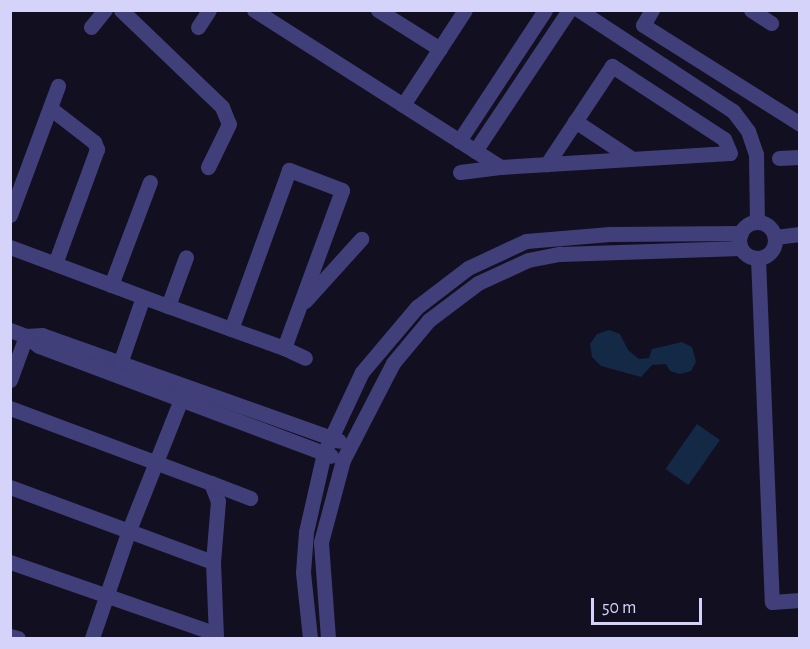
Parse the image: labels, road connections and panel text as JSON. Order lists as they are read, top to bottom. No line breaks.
{"scale_bar":"50 m"}
